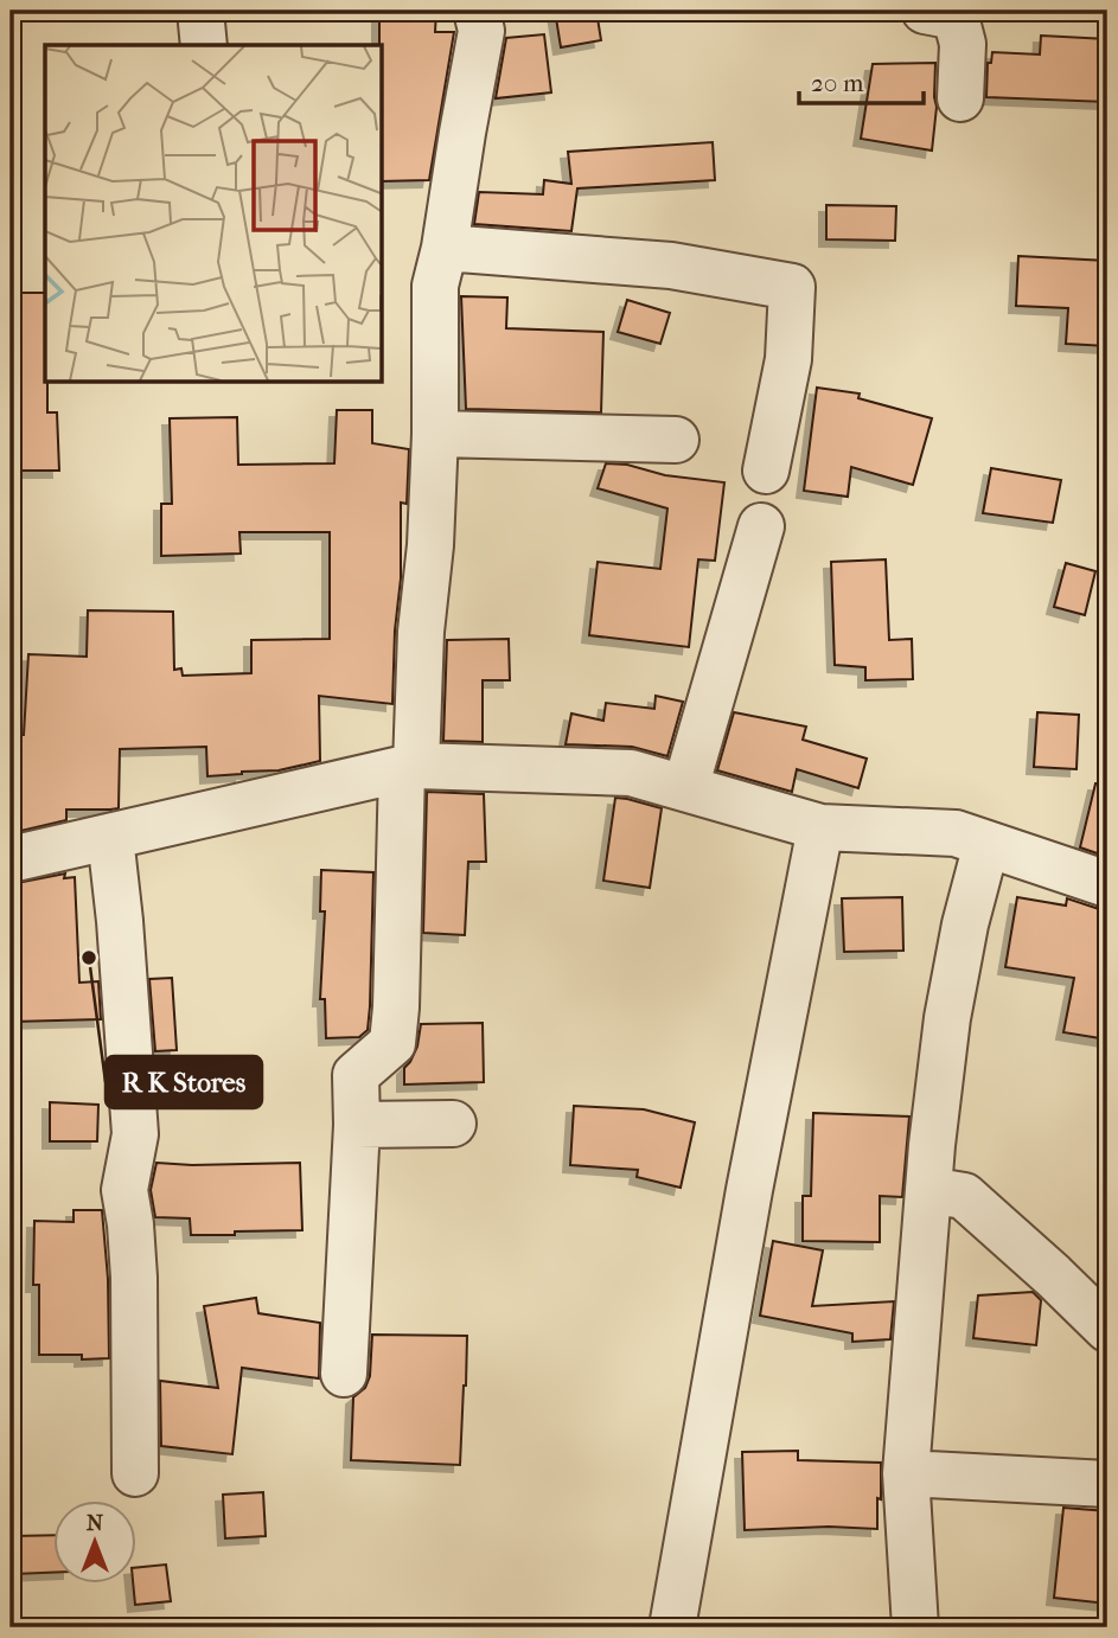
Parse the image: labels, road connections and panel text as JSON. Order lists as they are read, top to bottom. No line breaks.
{"places":["R K Stores"],"scale_bar":"20 m","north":"top"}
